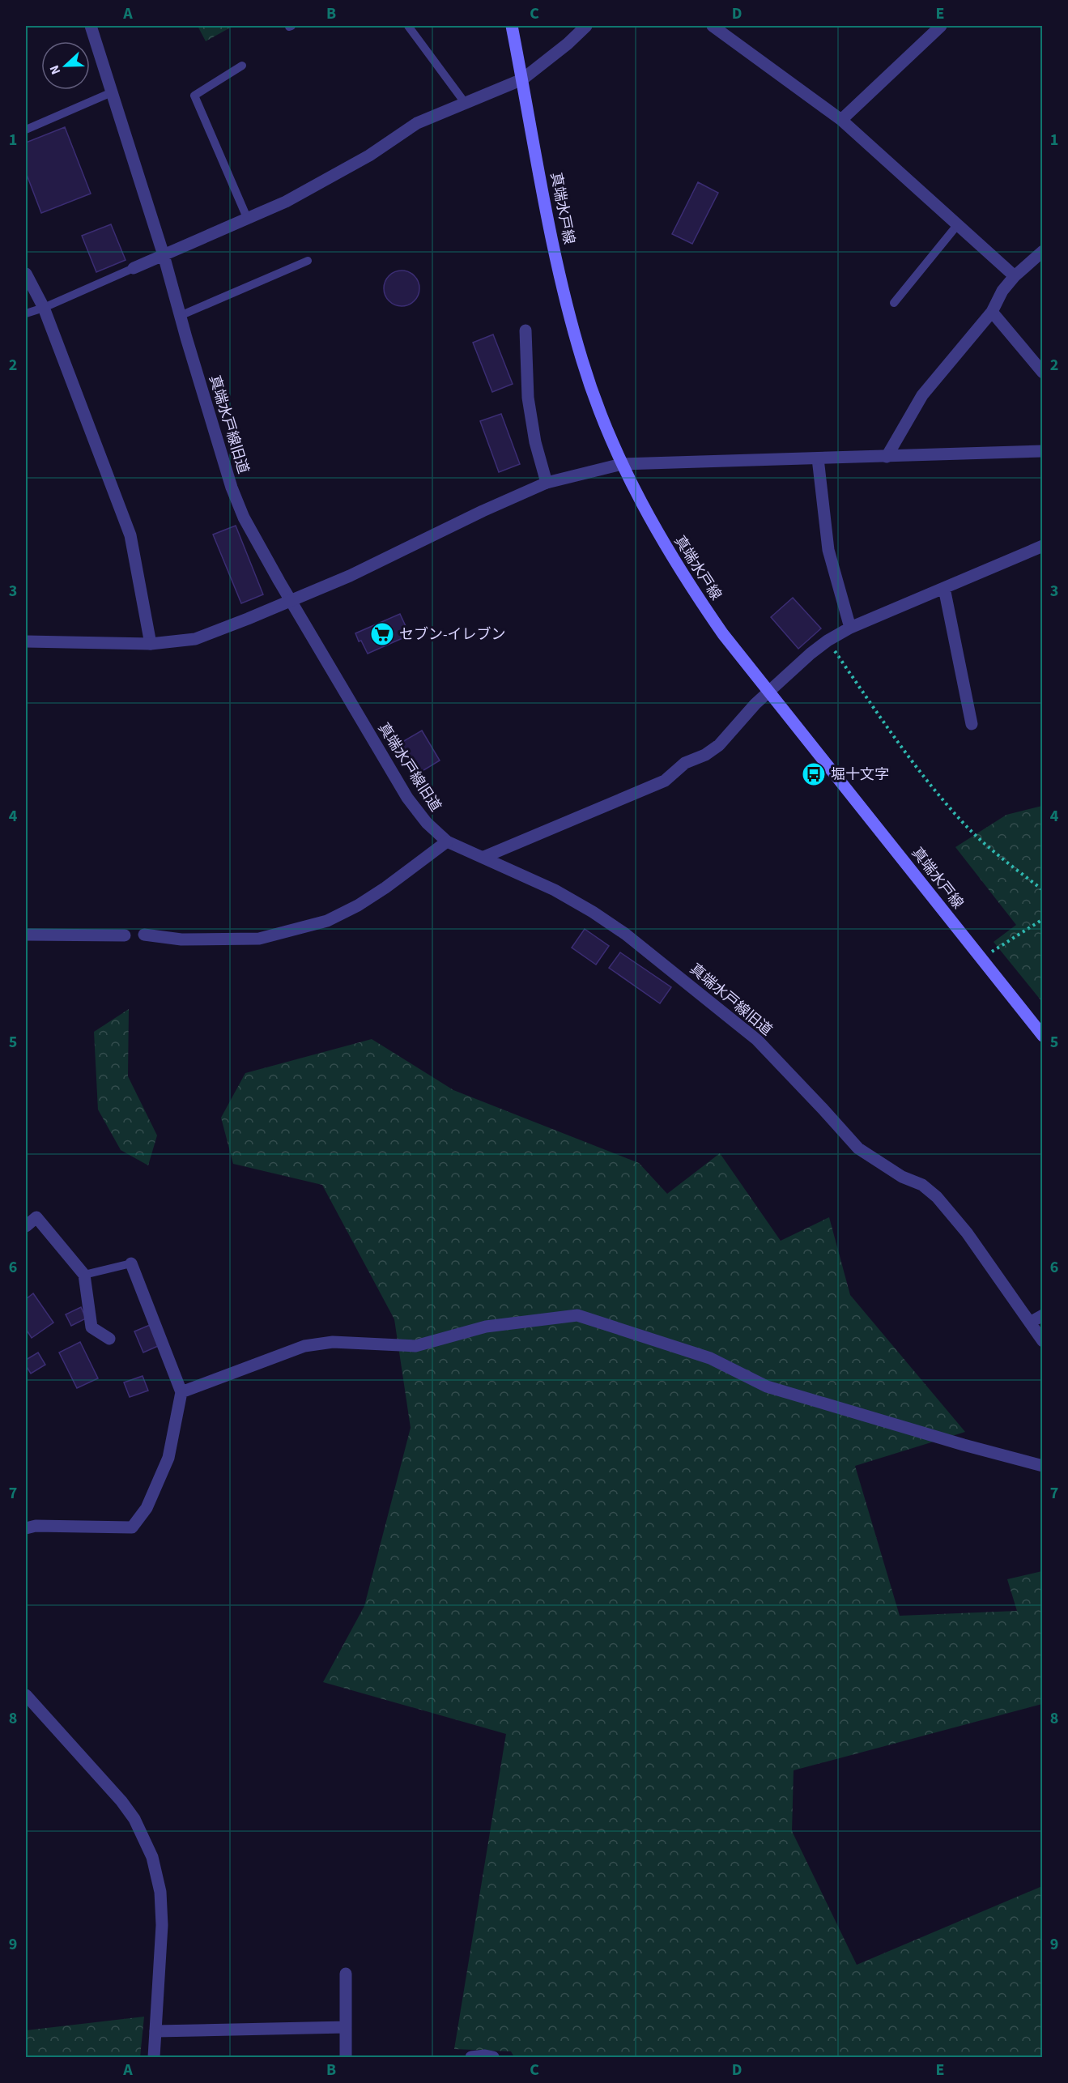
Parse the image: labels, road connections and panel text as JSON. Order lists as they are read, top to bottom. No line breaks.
{"streets":{"main road":["真端水戸線"],"street":["真端水戸線旧道"]},"places":{"supermarket":["セブン-イレブン"],"bus stop":["堀十文字"]},"north":"left","grid":{"columns":["A","B","C","D","E"],"rows":["1","2","3","4","5","6","7","8","9"]}}
